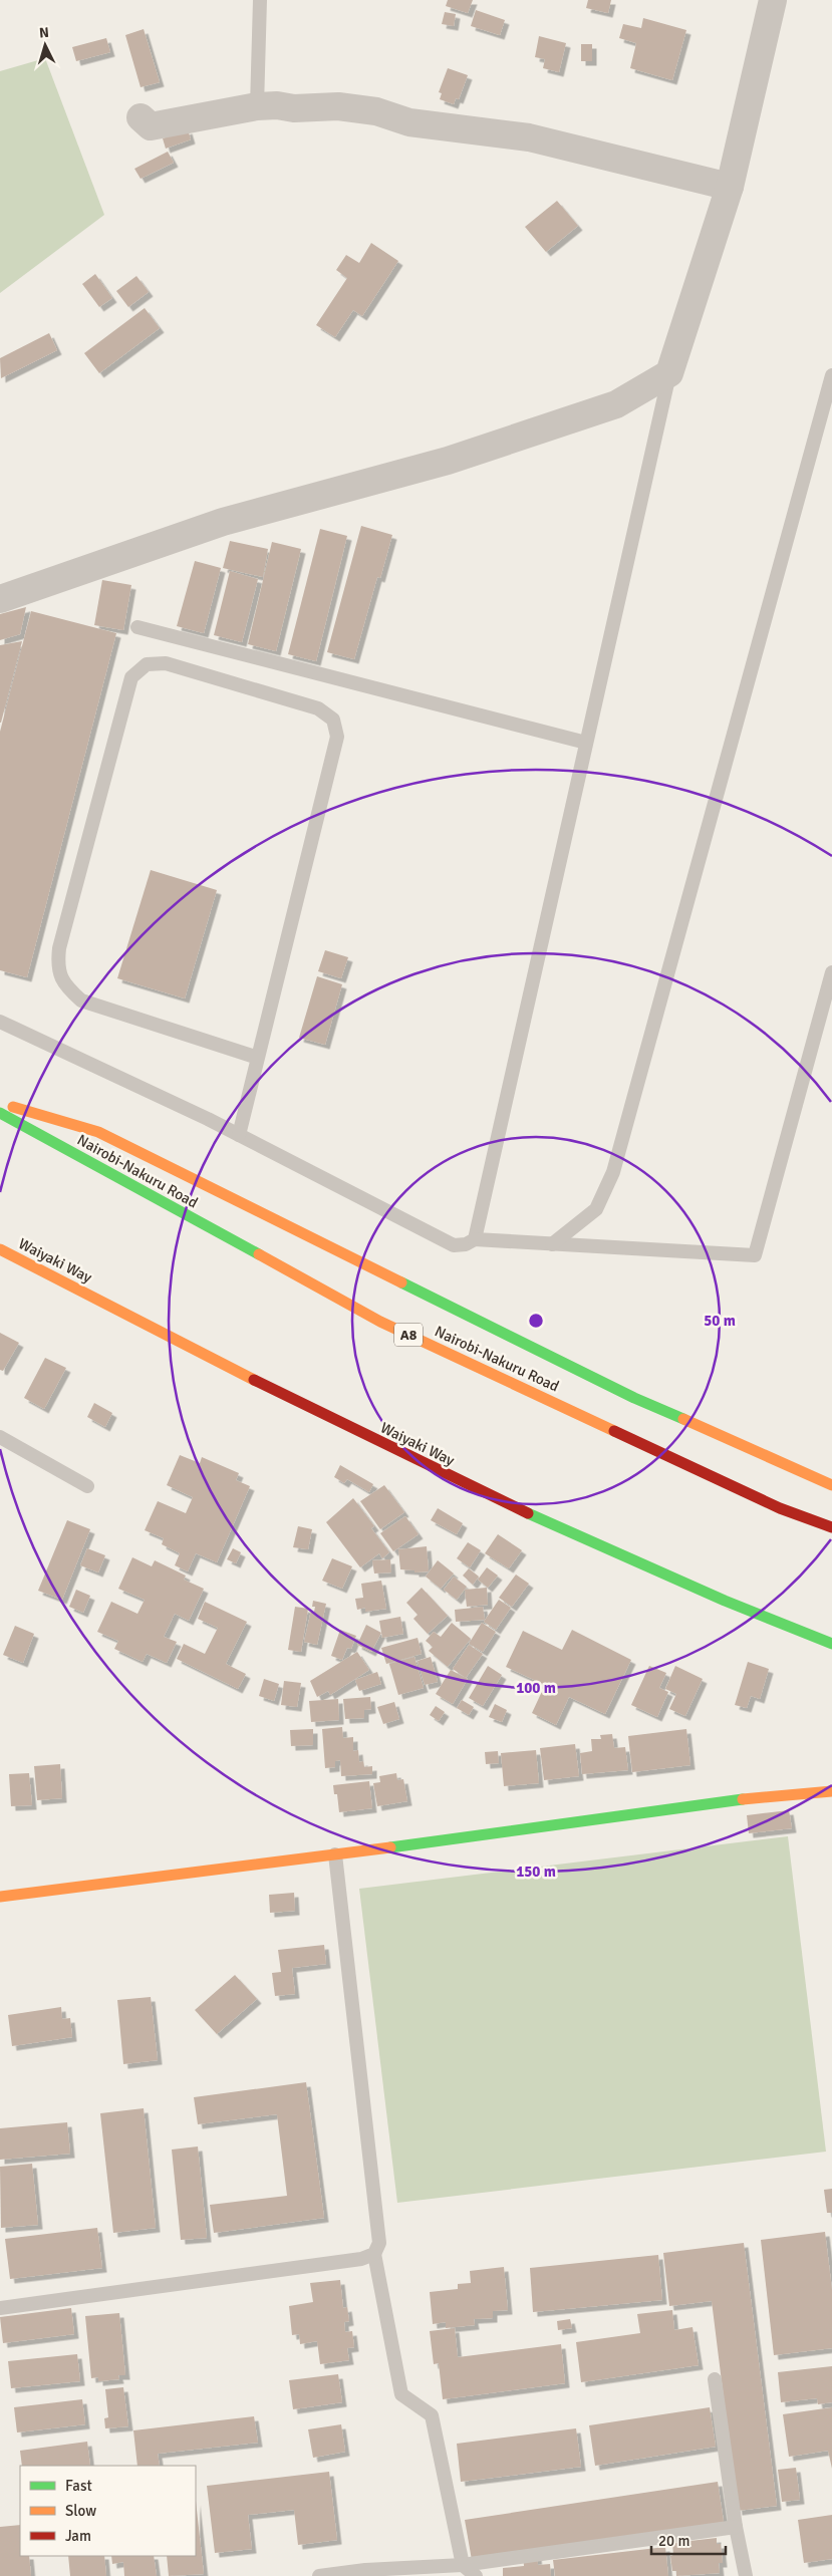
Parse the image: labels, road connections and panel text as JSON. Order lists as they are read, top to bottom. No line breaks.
{"streets":{"main road":["Nairobi-Nakuru Road","Waiyaki Way","A8"]},"legend":["Fast","Slow","Jam"],"scale_bar":"20 m","north":"top","rings":["50 m","100 m","150 m"]}
